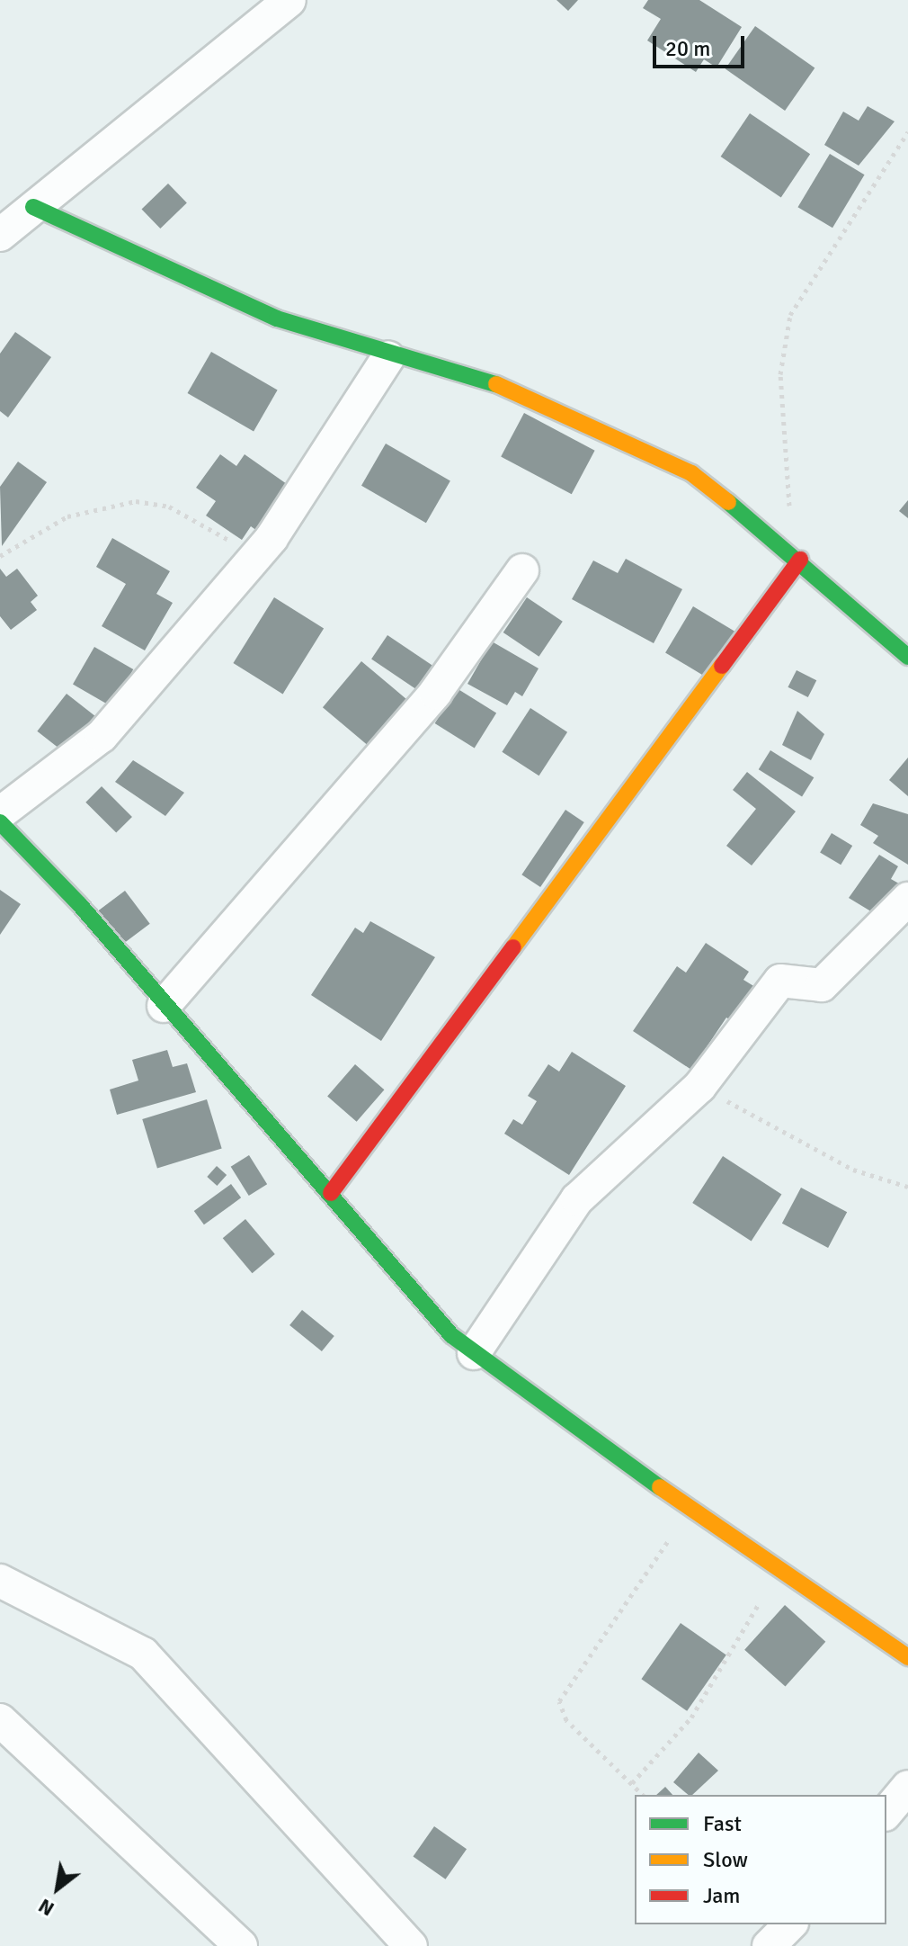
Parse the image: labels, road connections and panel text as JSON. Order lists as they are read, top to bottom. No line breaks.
{"legend":["Fast","Slow","Jam"],"scale_bar":"20 m","north":"bottom left"}
